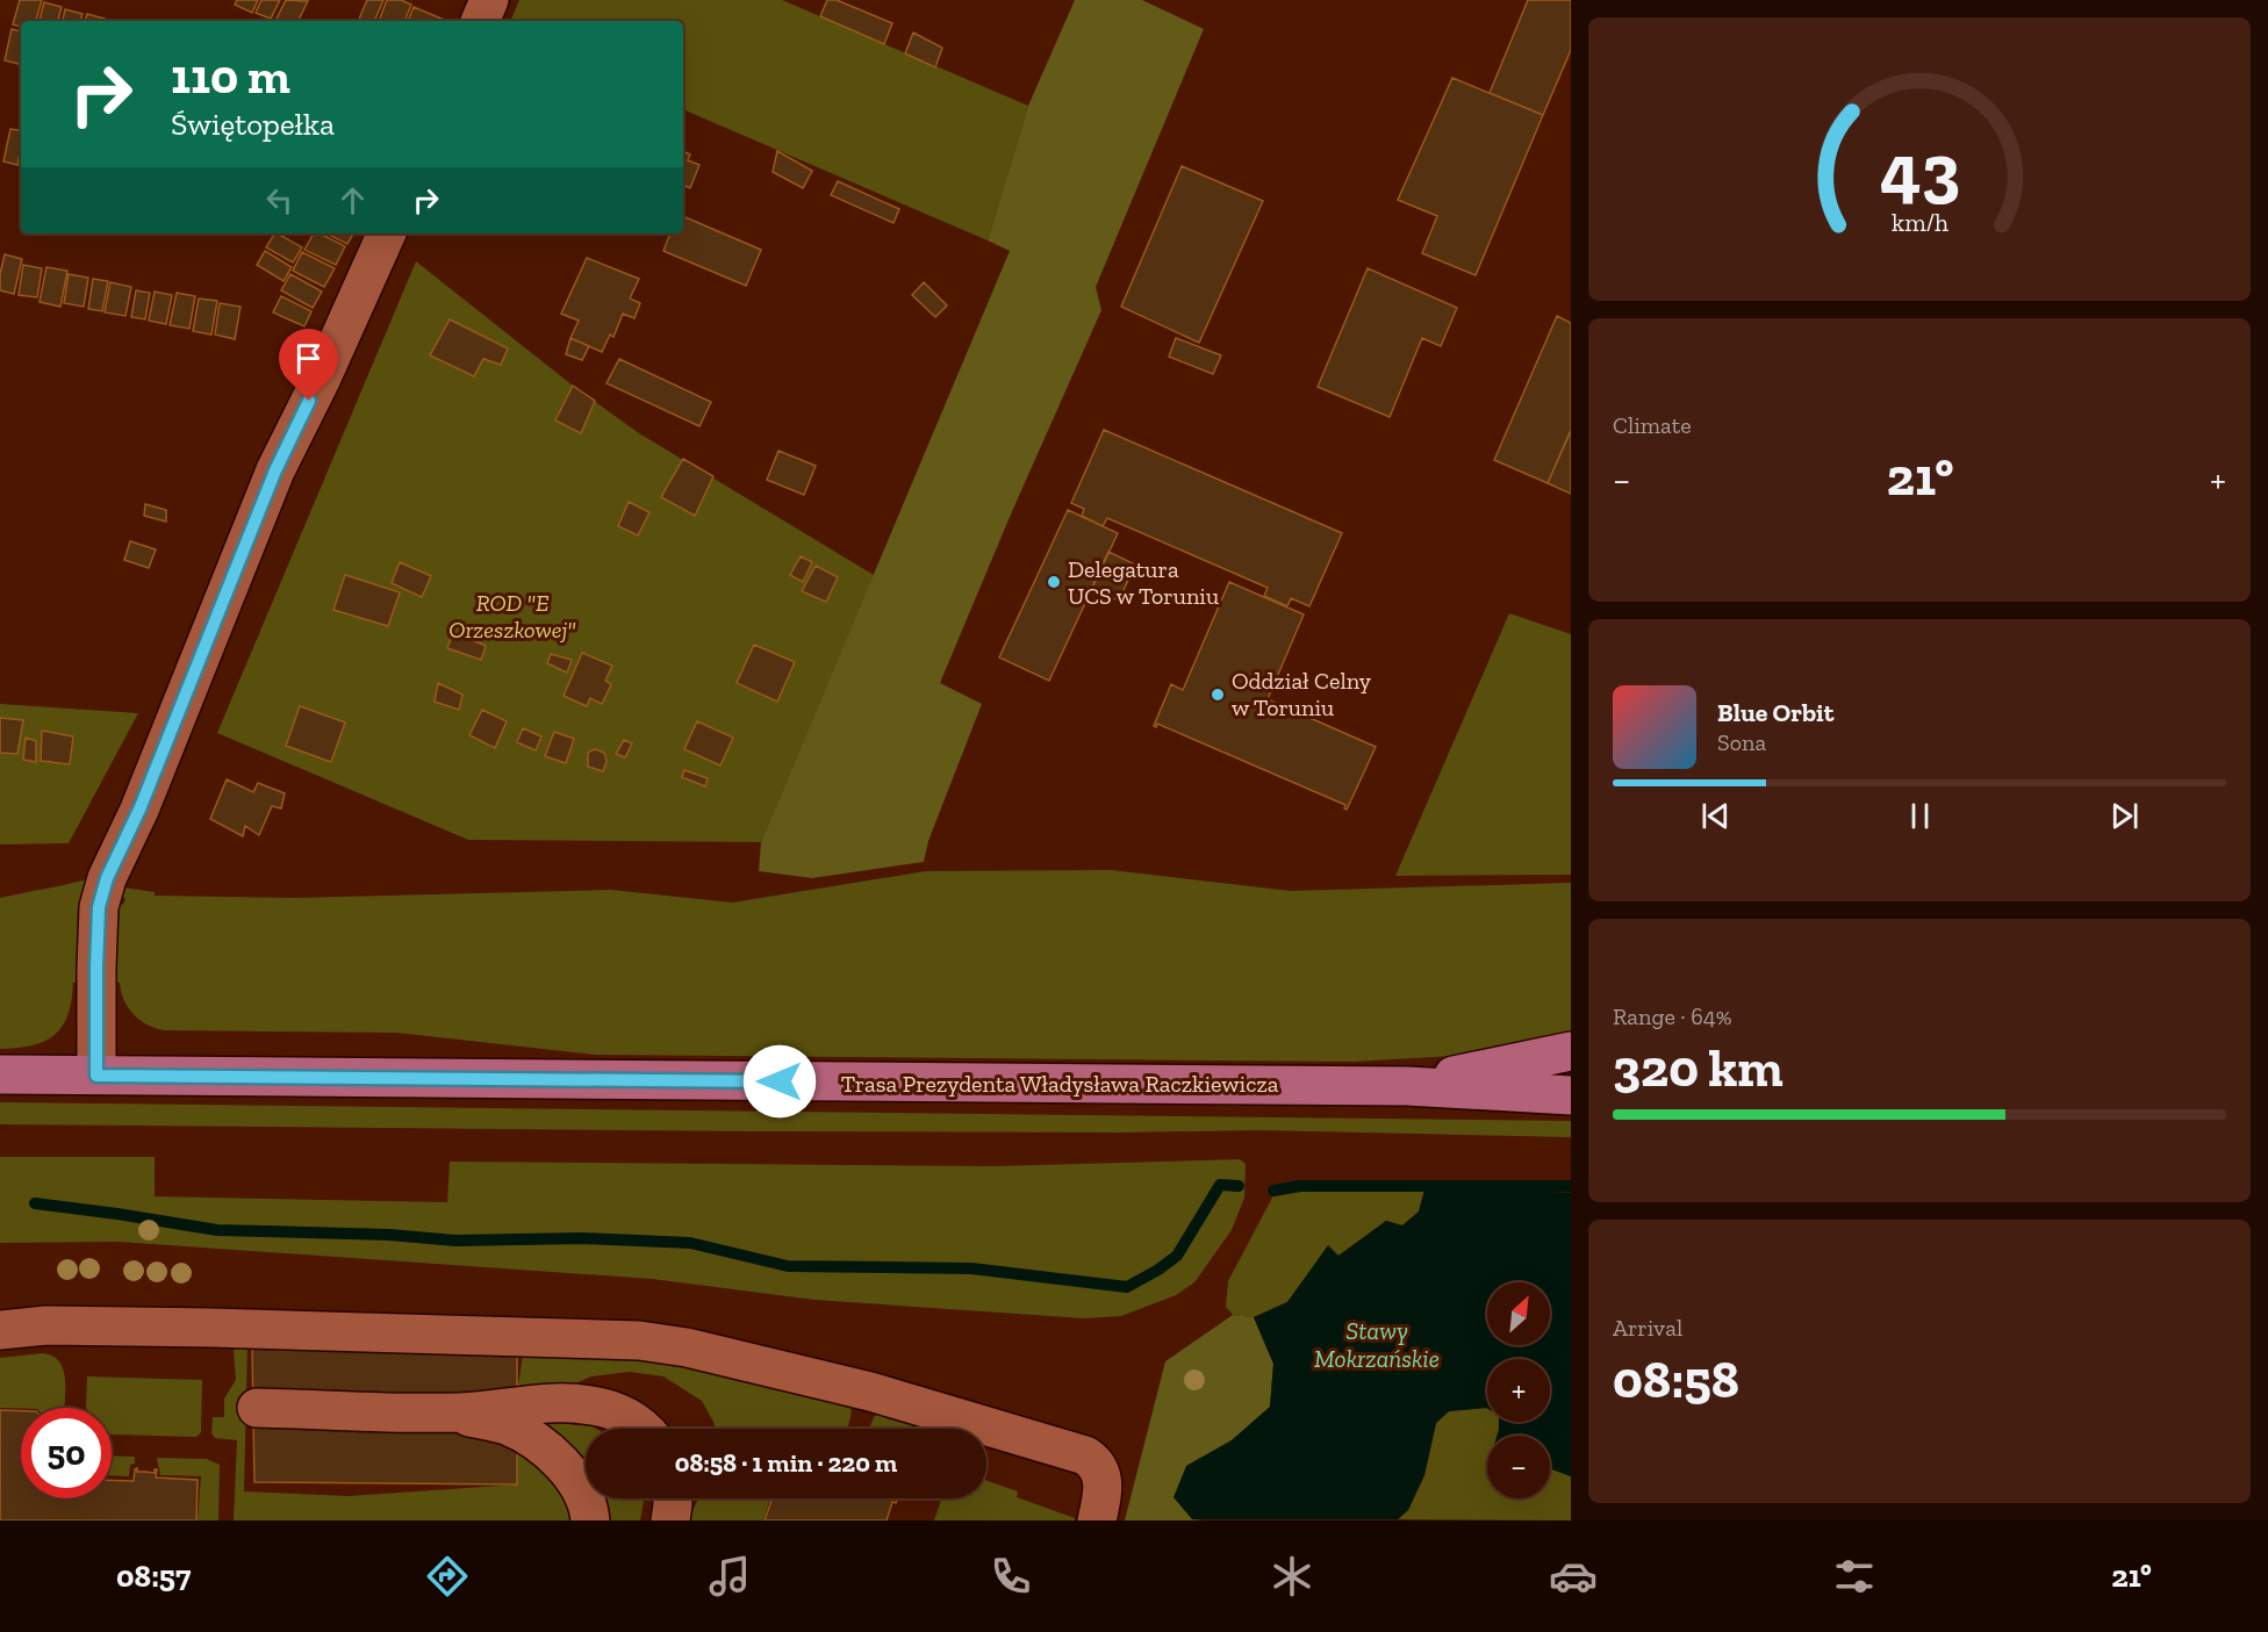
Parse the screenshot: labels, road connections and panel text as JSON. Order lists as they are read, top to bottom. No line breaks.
{"streets":{"main road":["Trasa Prezydenta Władysława Raczkiewicza"]},"water":["Stawy Mokrzańskie"],"parks":["ROD \"E Orzeszkowej\""],"places":["Delegatura UCS w Toruniu","Oddział Celny w Toruniu"],"north":"top right","page":{"turn":["110 m","Świętopełka"],"tile":["Climate",["Range · 64%","320 km"],["Arrival","08:58"]],"heat":["−","21°","+"],"song":["Blue Orbit","Sona"],"map_buttons":["+","−"],"limit":"50","trip":"08:58 · 1 min · 220 m","tabs":["08:57","21°"],"gauge":["43","km/h"]}}
